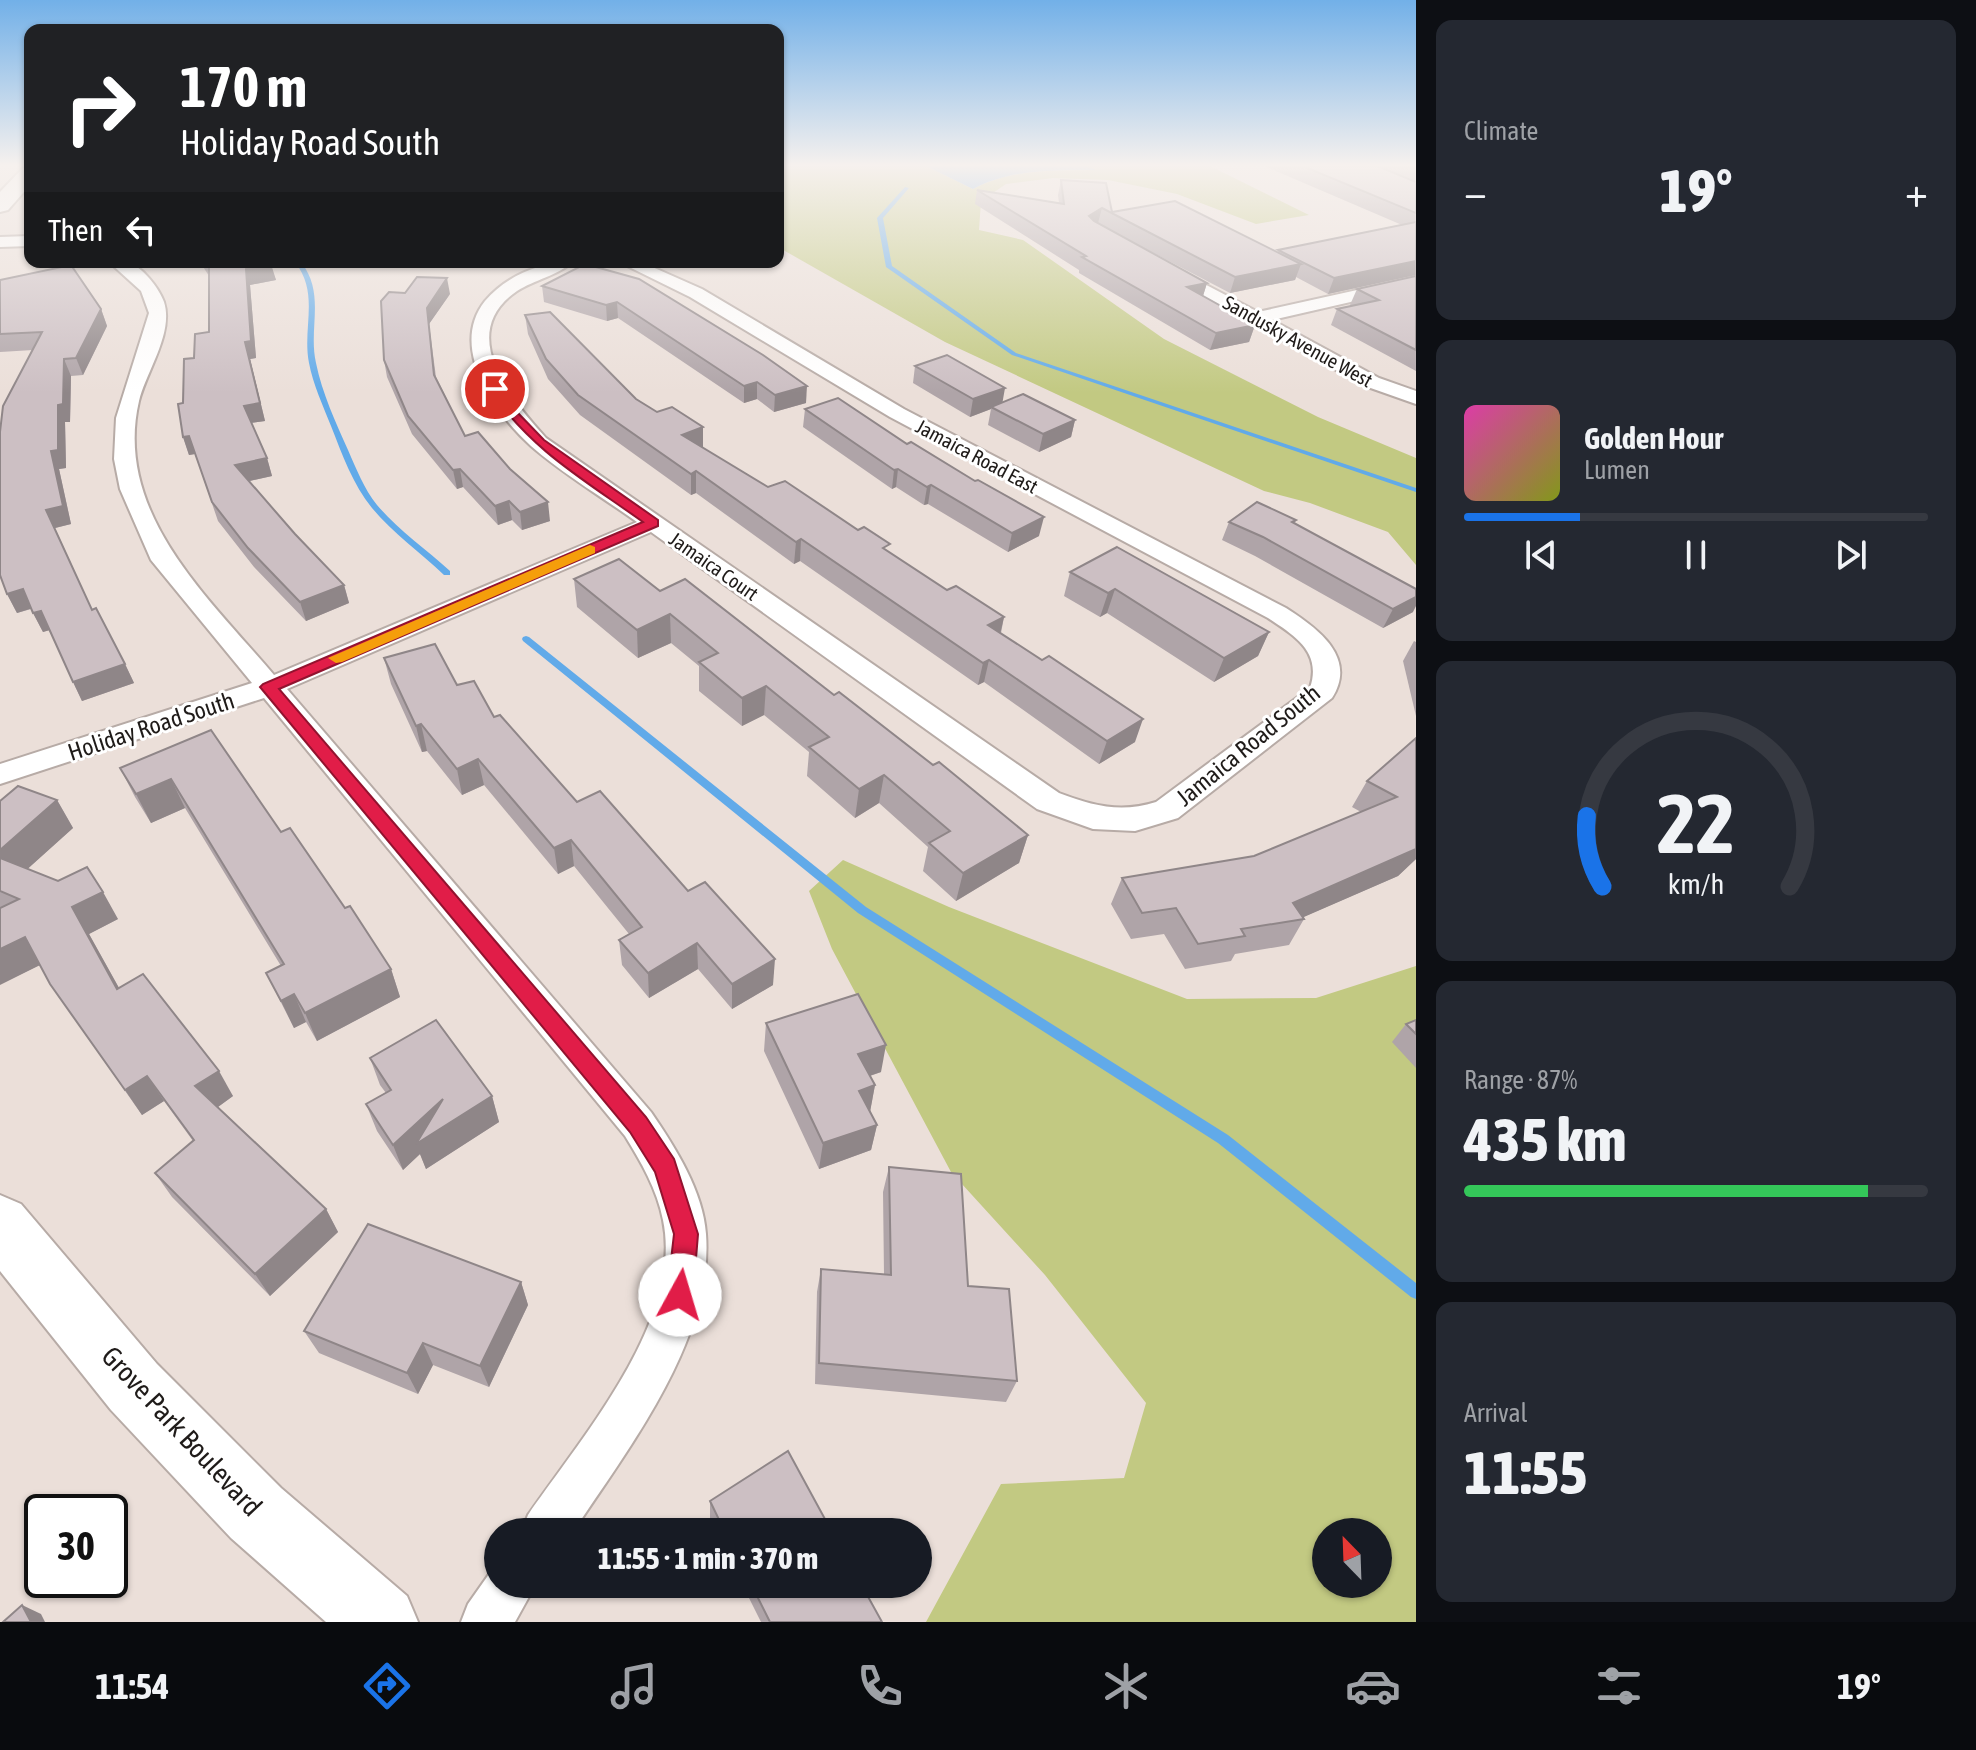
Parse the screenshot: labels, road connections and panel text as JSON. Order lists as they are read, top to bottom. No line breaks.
{"streets":{"street":["Sandusky Avenue West","Jamaica Road East","Jamaica Court","Holiday Road South","Jamaica Road South","Grove Park Boulevard"]},"crossings":[["Jamaica Road East","Jamaica Road South"],["Jamaica Court","Holiday Road South"],["Jamaica Court","Jamaica Road South"]],"north":"top left","page":{"tile":["Climate",["Range · 87%","435 km"],["Arrival","11:55"]],"turn":["170 m","Holiday Road South"],"heat":["−","19°","+"],"then":"Then","song":["Golden Hour","Lumen"],"limit":"30","trip":"11:55 · 1 min · 370 m","tabs":["11:54","19°"],"gauge":["22","km/h"]}}
